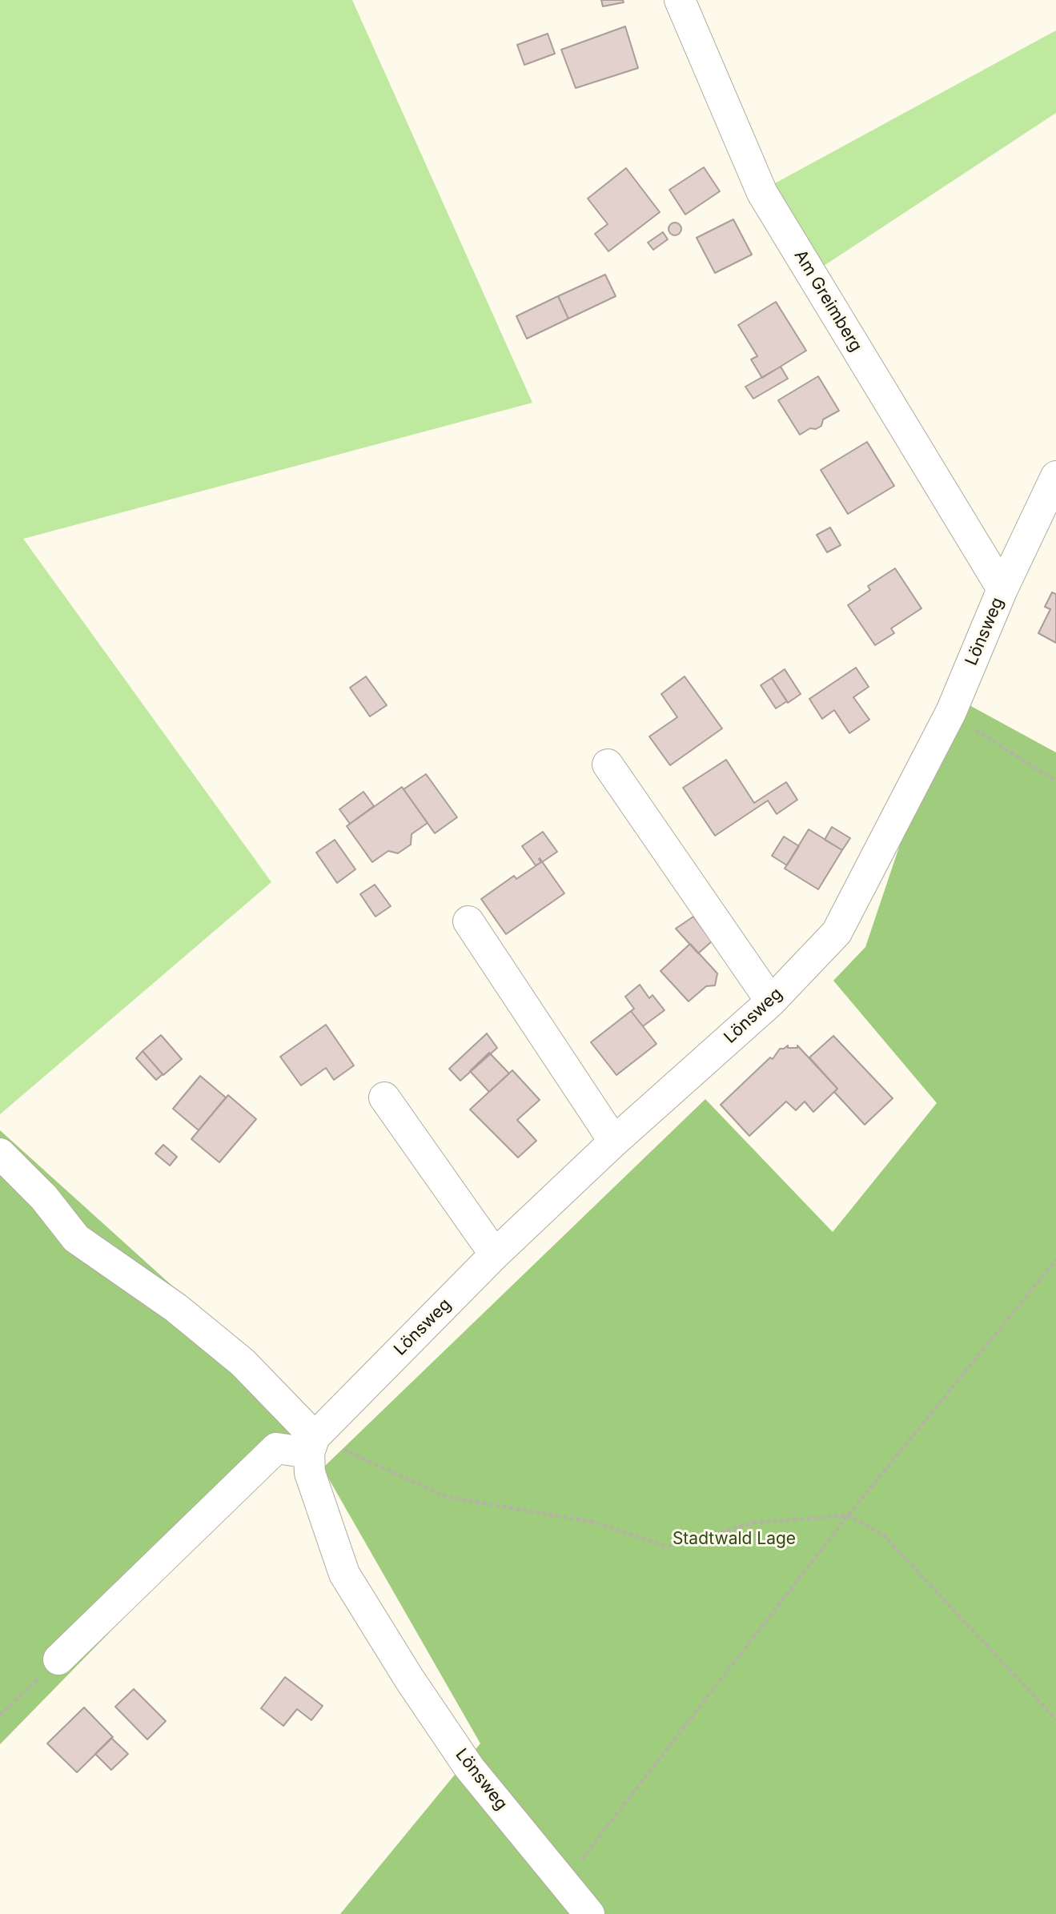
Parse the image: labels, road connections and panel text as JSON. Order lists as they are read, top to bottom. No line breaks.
{"streets":{"street":["Am Greimberg","Lönsweg"]},"crossings":[["Am Greimberg","Lönsweg"]],"parks":["Stadtwald Lage"]}
